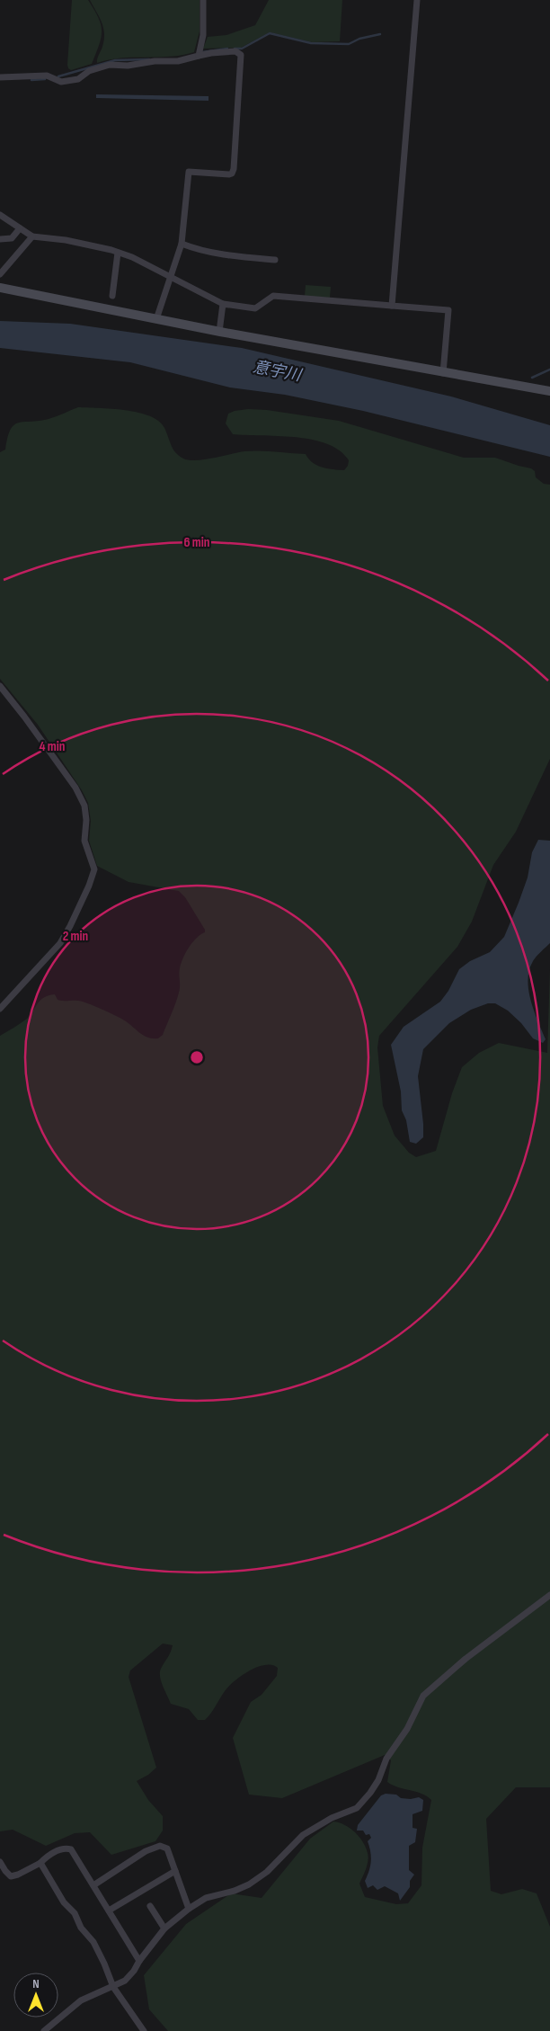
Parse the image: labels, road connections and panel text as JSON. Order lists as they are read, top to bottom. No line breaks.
{"water":["意宇川"],"north":"top","rings":["6 min","4 min","2 min"]}
